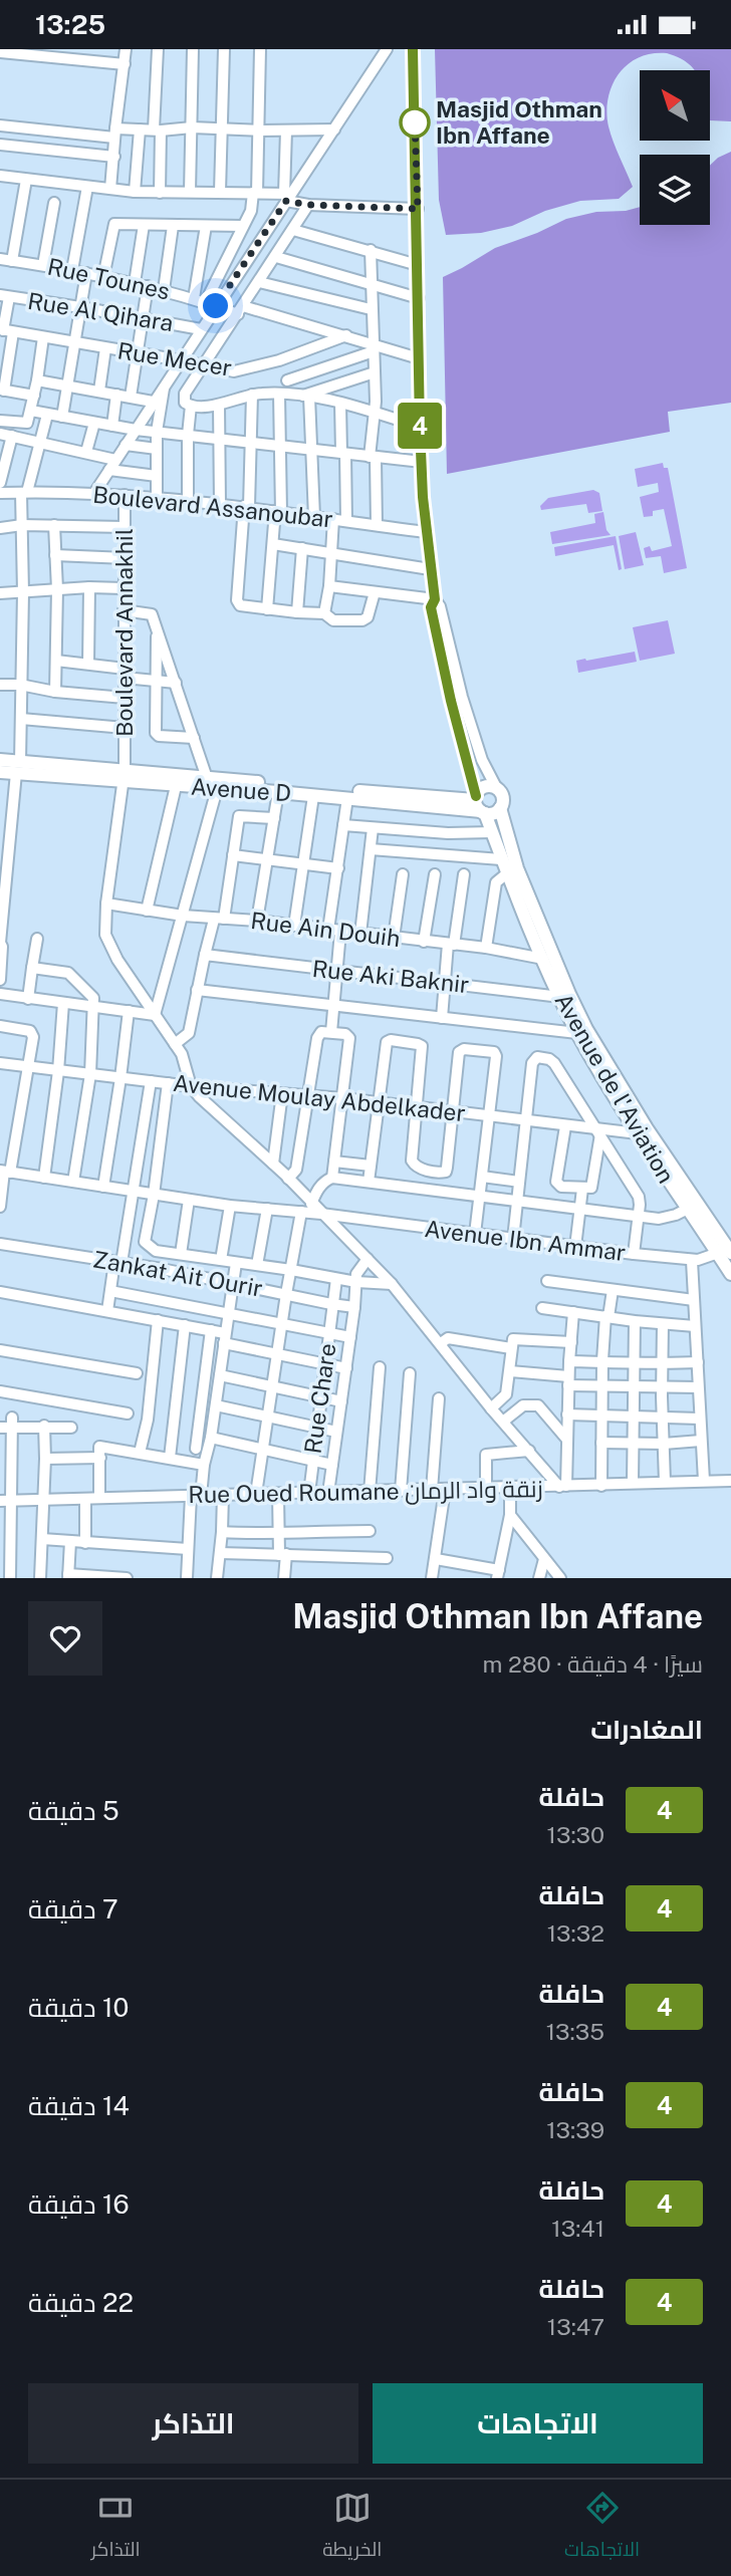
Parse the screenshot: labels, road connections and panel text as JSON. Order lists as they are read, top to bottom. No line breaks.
{"streets":{"main road":["Avenue D","Avenue de l'Aviation"],"street":["Rue Tounes","Rue Al Qihara","Rue Mecer","Boulevard Assanoubar","Boulevard Annakhil","Rue Ain Douih","Rue Aki Baknir","Avenue Moulay Abdelkader","Avenue Ibn Ammar","Zankat Ait Ourir","Rue Chare","Rue Oued Roumane زنقة واد الرمان"]},"crossings":[["Rue Tounes","Rue Mecer"],["Rue Tounes","Avenue de l'Aviation"],["Boulevard Assanoubar","Boulevard Annakhil"],["Boulevard Assanoubar","Avenue de l'Aviation"],["Boulevard Annakhil","Avenue D"],["Boulevard Annakhil","Rue Ain Douih"],["Boulevard Annakhil","Avenue Moulay Abdelkader"],["Avenue D","Avenue de l'Aviation"],["Rue Ain Douih","Avenue de l'Aviation"],["Rue Aki Baknir","Avenue de l'Aviation"],["Avenue de l'Aviation","Avenue Moulay Abdelkader"],["Avenue de l'Aviation","Avenue Ibn Ammar"],["Zankat Ait Ourir","Rue Chare"],["Rue Chare","Rue Oued Roumane زنقة واد الرمان"]],"places":["Masjid Othman Ibn Affane"],"lines":["bus line 4"],"north":"top left","page":{"status":"13:25","on_map":"4","heading":[["Masjid Othman Ibn Affane","سيرًا · 4 دقيقة · 280 m"],"المغادرات"],"list":[{"mark":"4","name":"حافلة","note":"13:30","value":"5 دقيقة"},{"mark":"4","name":"حافلة","note":"13:32","value":"7 دقيقة"},{"mark":"4","name":"حافلة","note":"13:35","value":"10 دقيقة"},{"mark":"4","name":"حافلة","note":"13:39","value":"14 دقيقة"},{"mark":"4","name":"حافلة","note":"13:41","value":"16 دقيقة"},{"mark":"4","name":"حافلة","note":"13:47","value":"22 دقيقة"}],"buttons":["الاتجاهات","التذاكر"],"tabs":["الاتجاهات","الخريطة","التذاكر"]}}
